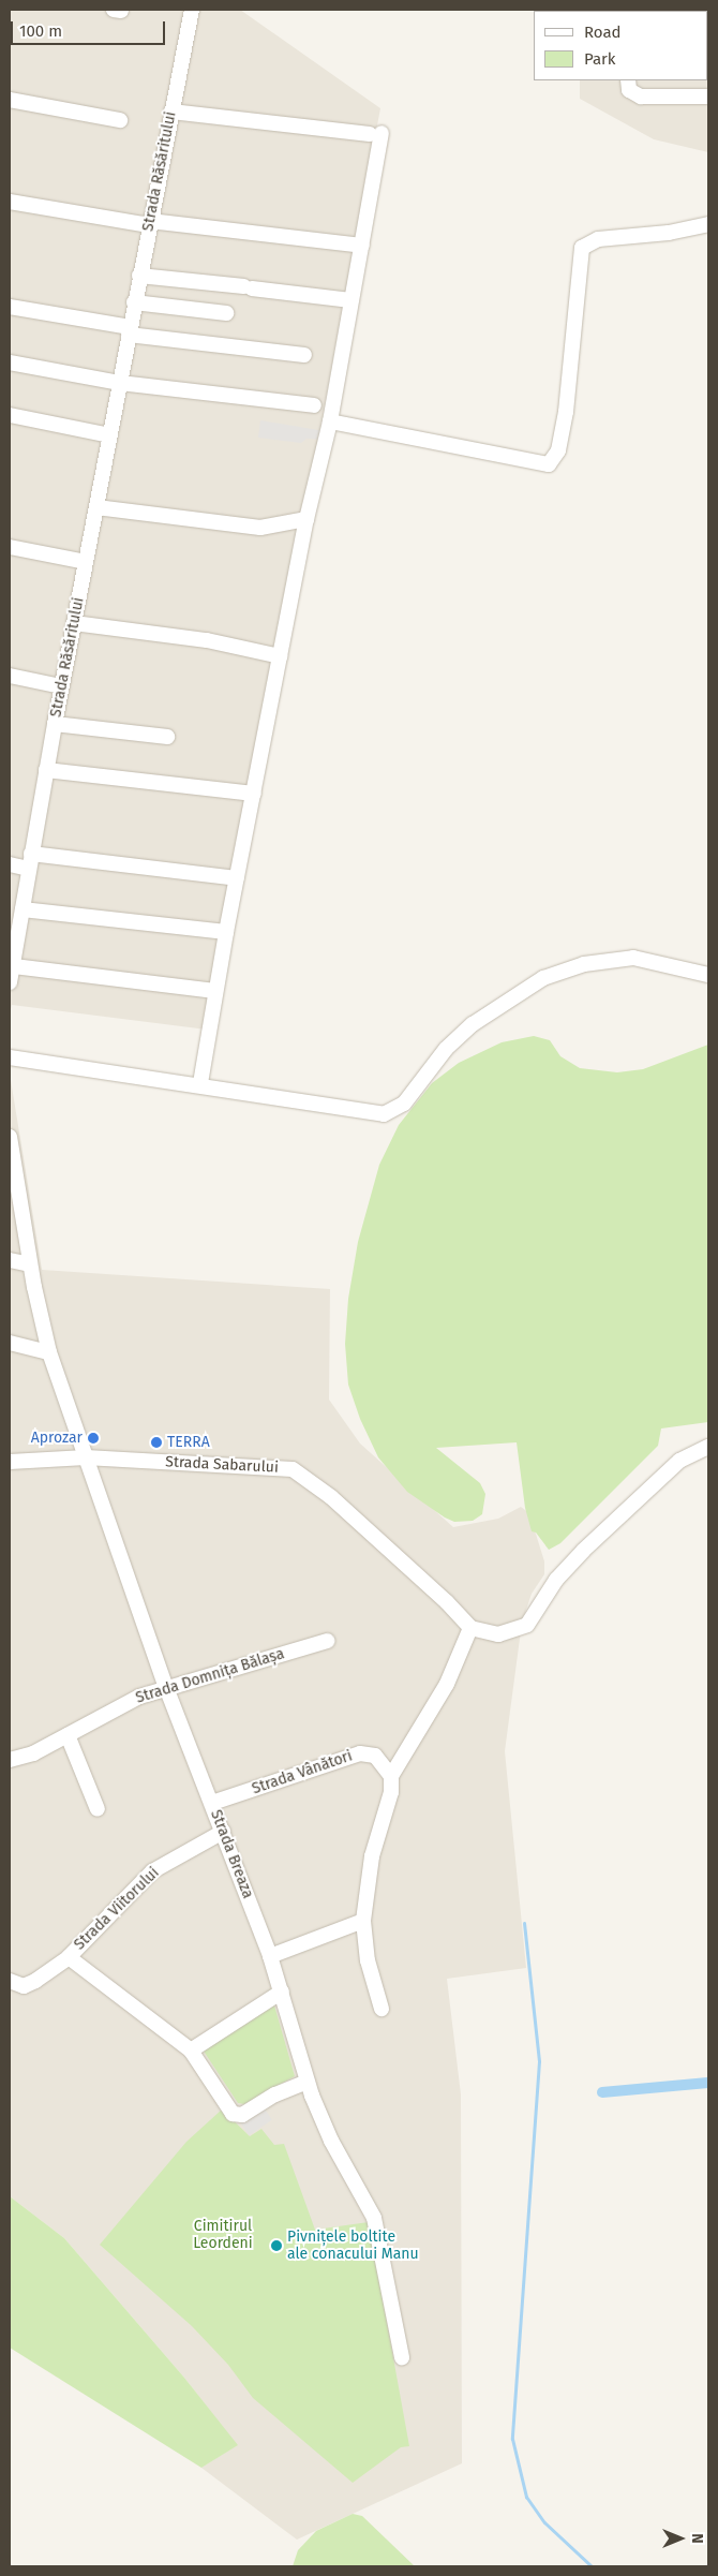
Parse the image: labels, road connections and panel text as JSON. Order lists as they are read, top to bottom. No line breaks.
{"streets":{"street":["Strada Răsăritului","Strada Sabarului","Strada Domnița Bălașa","Strada Vânători","Strada Breaza","Strada Viitorului"]},"crossings":[["Strada Sabarului","Strada Breaza"],["Strada Domnița Bălașa","Strada Breaza"],["Strada Vânători","Strada Breaza"],["Strada Breaza","Strada Viitorului"]],"parks":["Cimitirul Leordeni"],"places":["Aprozar","TERRA","Pivnițele boltite ale conacului Manu"],"legend":["Road","Park"],"scale_bar":"100 m","north":"right"}
